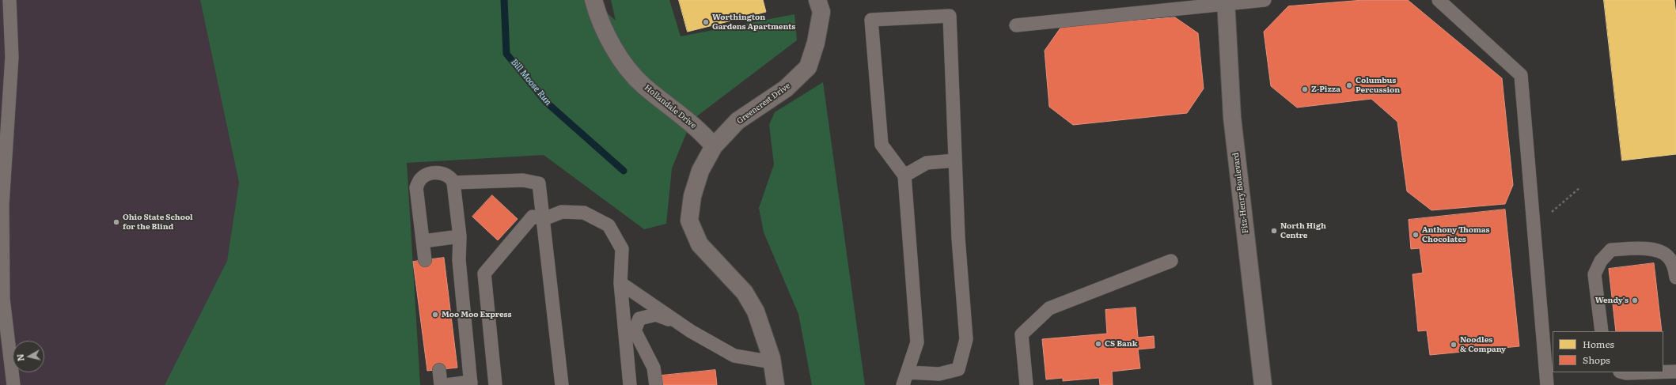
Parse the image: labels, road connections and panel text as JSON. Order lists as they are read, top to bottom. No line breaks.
{"streets":{"street":["Greencrest Drive","Hollandale Drive","Fitz-Henry Boulevard"]},"crossings":[["Greencrest Drive","Hollandale Drive"]],"water":["Bill Moose Run"],"places":["Worthington Gardens Apartments","Columbus Percussion","Z-Pizza","Ohio State School for the Blind","North High Centre","Anthony Thomas Chocolates","Wendy's","Moo Moo Express","CS Bank","Noodles & Company"],"legend":["Homes","Shops"],"north":"left"}
